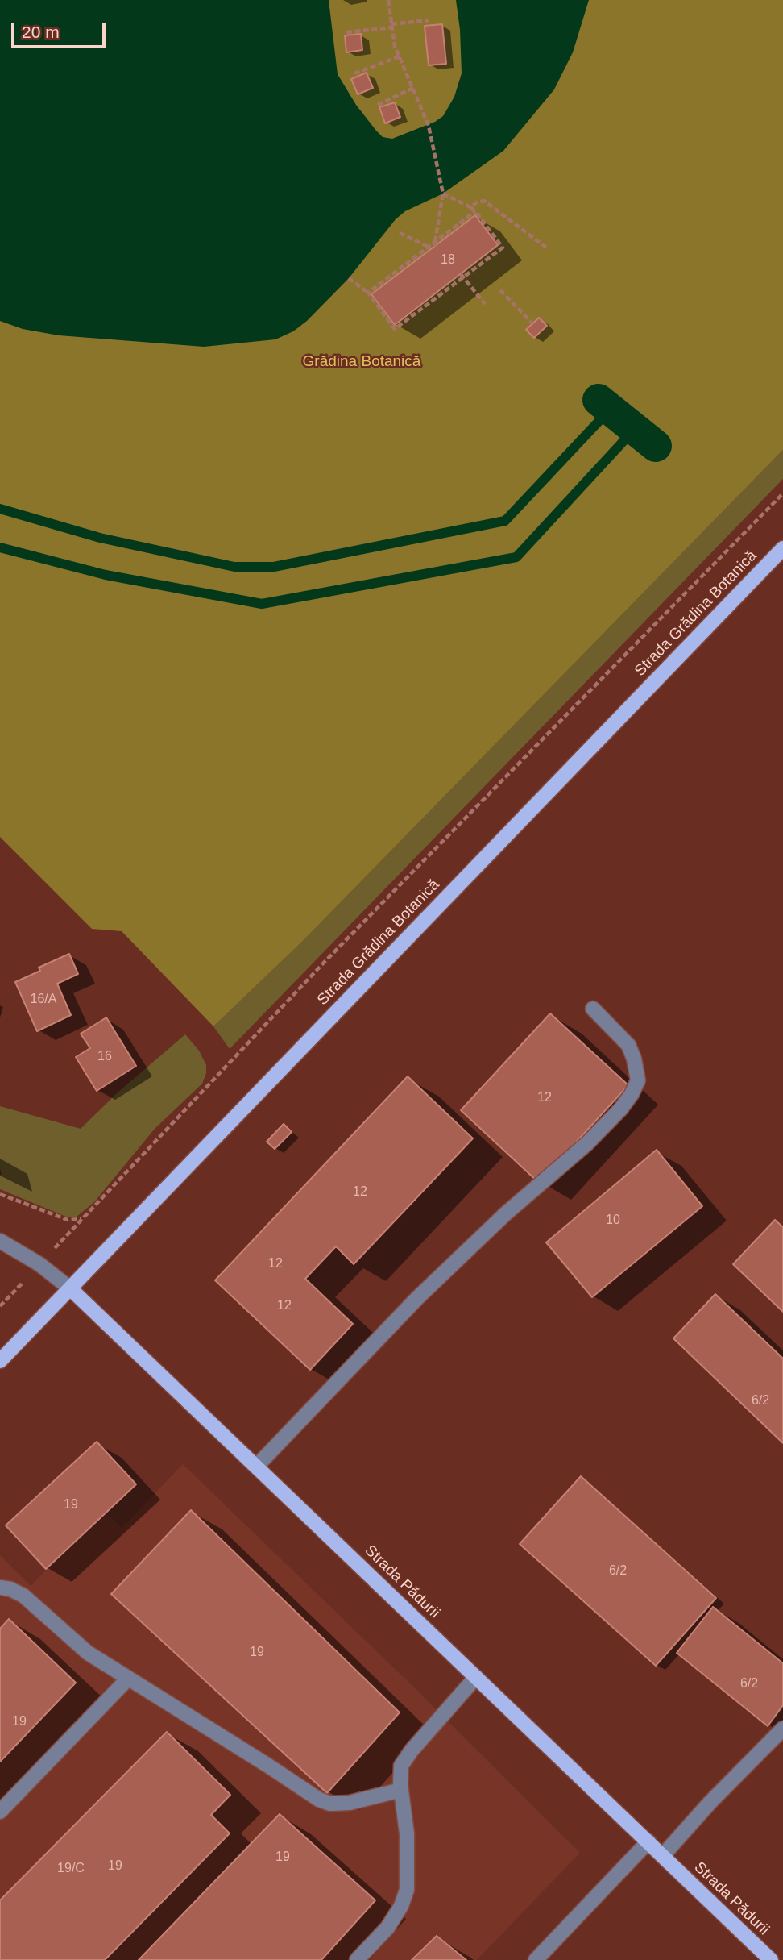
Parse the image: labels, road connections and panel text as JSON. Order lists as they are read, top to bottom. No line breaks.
{"streets":{"main road":["Strada Grădina Botanică","Strada Pădurii"]},"crossings":[["Strada Grădina Botanică","Strada Pădurii"]],"parks":["Grădina Botanică"],"house_numbers":["18","16/A","16","12","12","10","12","12","6/2","19","6/2","19","6/2","19","19","19","19/C"],"scale_bar":"20 m"}
